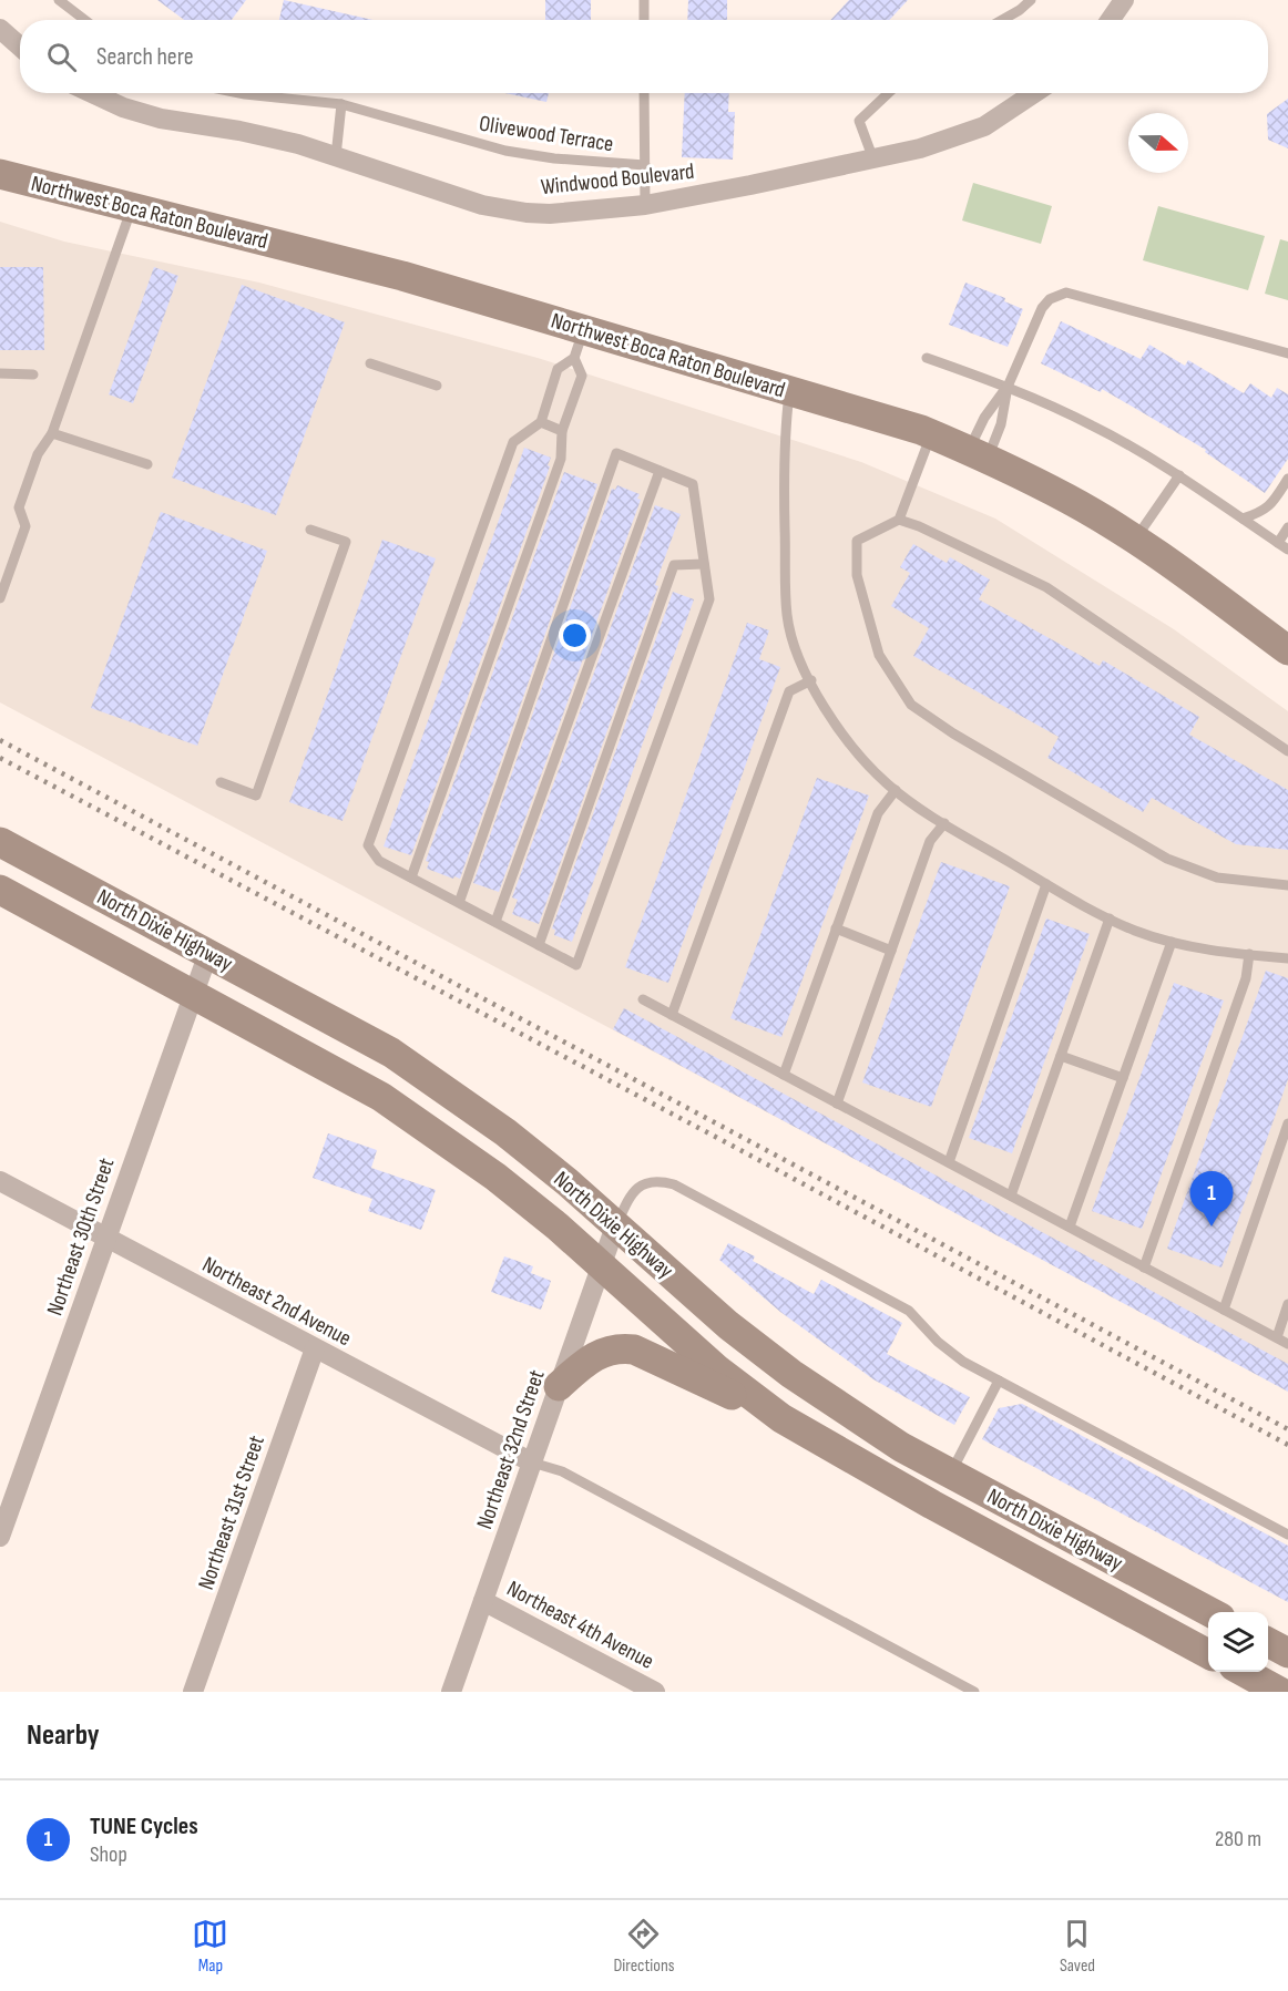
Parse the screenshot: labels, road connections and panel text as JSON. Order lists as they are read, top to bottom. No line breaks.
{"streets":{"main road":["Northwest Boca Raton Boulevard","North Dixie Highway"],"street":["Windwood Boulevard","Northeast 30th Street","Northeast 2nd Avenue","Northeast 32nd Street","Northeast 31st Street","Northeast 4th Avenue"],"lane":["Olivewood Terrace"]},"crossings":[["North Dixie Highway","Northeast 30th Street"],["North Dixie Highway","Northeast 32nd Street"],["Northeast 30th Street","Northeast 2nd Avenue"],["Northeast 2nd Avenue","Northeast 32nd Street"],["Northeast 2nd Avenue","Northeast 31st Street"],["Northeast 32nd Street","Northeast 4th Avenue"]],"north":"right","page":{"search":"Search here","pins":"1","heading":"Nearby","list":[{"mark":"1","name":"TUNE Cycles","note":"Shop","value":"280 m"}],"nav":["Map","Directions","Saved"]}}
